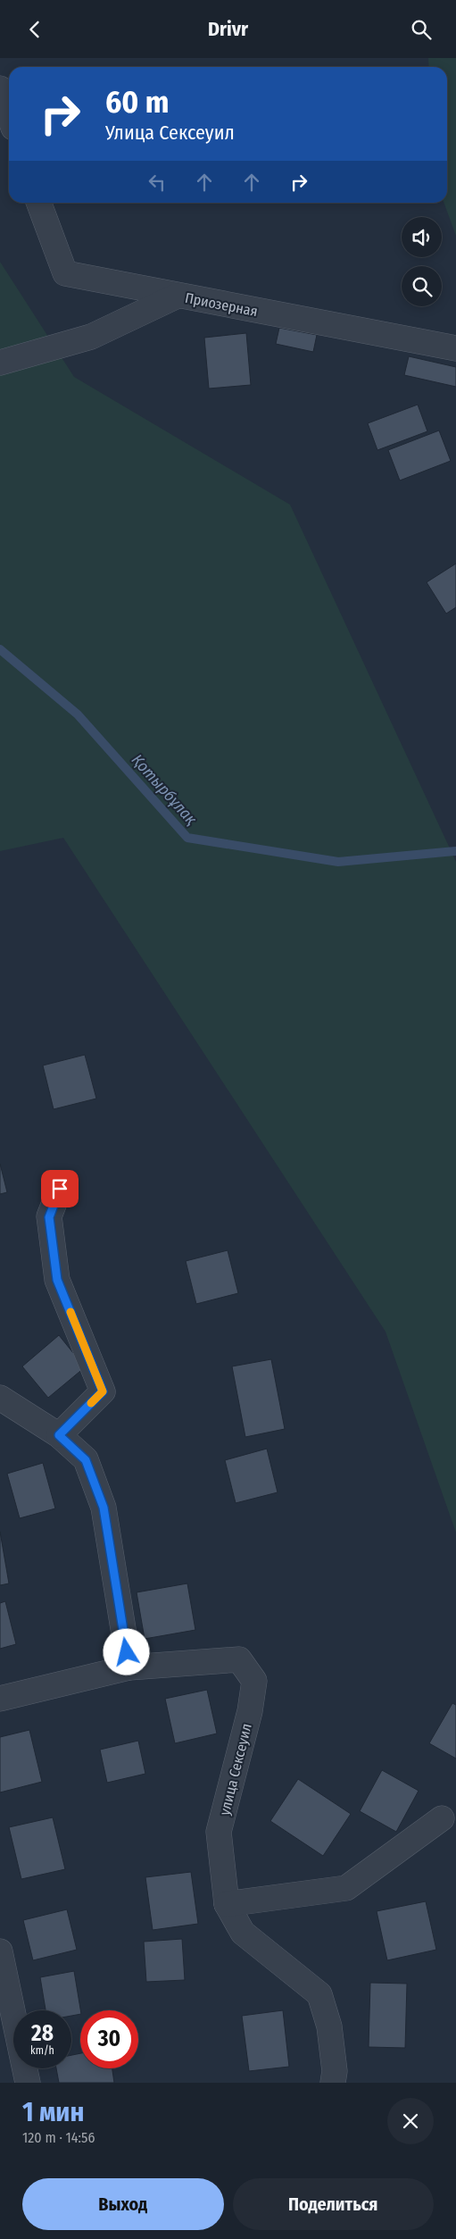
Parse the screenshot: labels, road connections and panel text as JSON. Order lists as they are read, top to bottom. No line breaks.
{"streets":{"street":["Приозерная","улица Сексеуил"]},"water":["Қотырбұлақ"],"page":{"header":"Drivr","turn":["60 m","Улица Сексеуил"],"speed":"28 km/h","limit":"30","heading":["1 мин","120 m · 14:56"],"buttons":["Выход","Поделиться"]}}
